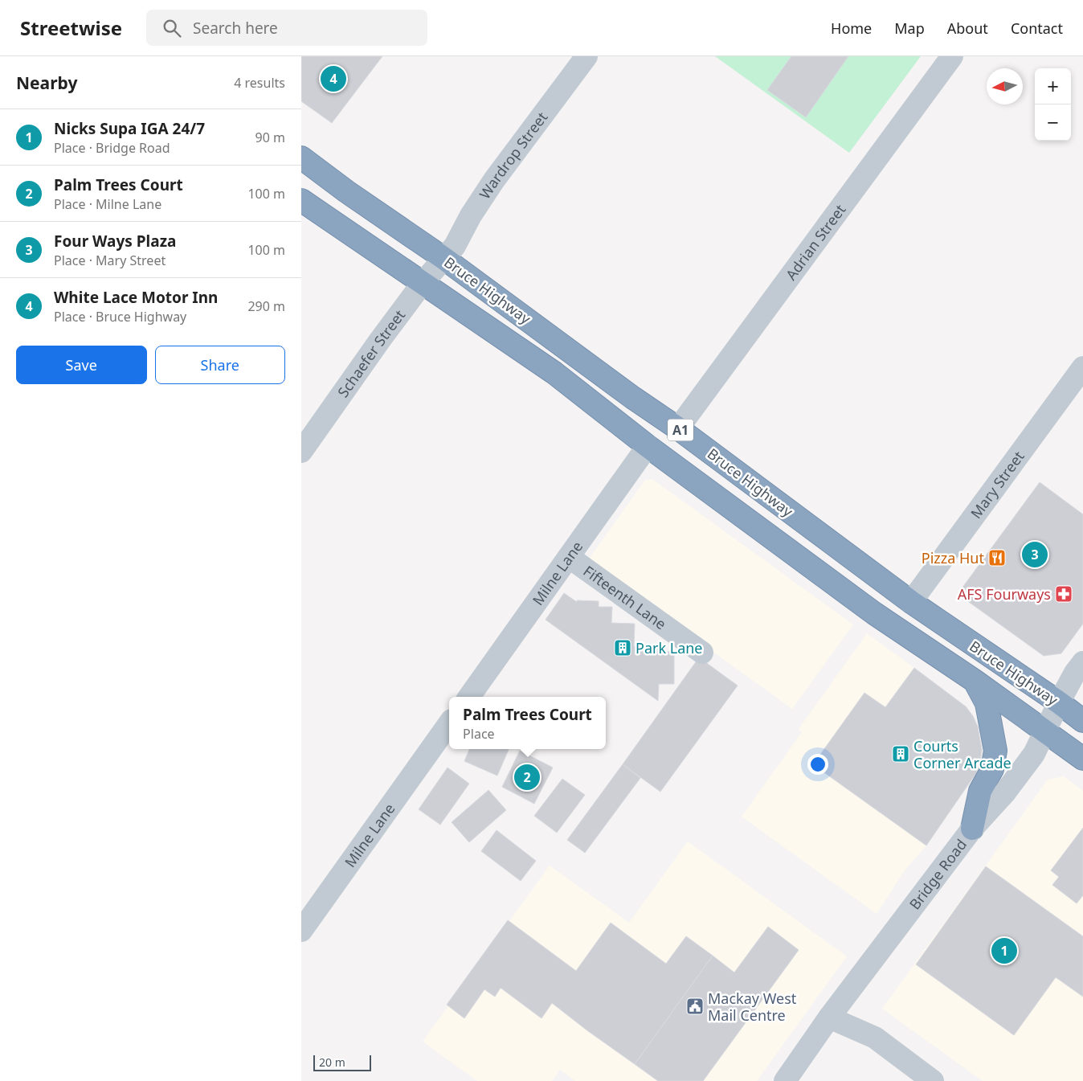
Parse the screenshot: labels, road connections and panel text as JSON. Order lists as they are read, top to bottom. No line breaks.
{"streets":{"highway":["Bruce Highway","A1"],"street":["Wardrop Street","Adrian Street","Schaefer Street","Mary Street","Milne Lane","Fifteenth Lane","Bridge Road"]},"crossings":[["Wardrop Street","Bruce Highway"],["Wardrop Street","Schaefer Street"],["Adrian Street","Bruce Highway"],["Bruce Highway","Schaefer Street"],["Bruce Highway","Mary Street"],["Bruce Highway","Milne Lane"],["Bruce Highway","Bridge Road"],["Milne Lane","Fifteenth Lane"]],"places":{"restaurant":["Pizza Hut"],"pharmacy":["AFS Fourways"],"building":["Park Lane","Courts Corner Arcade"],"public building":["Mackay West Mail Centre"]},"scale_bar":"20 m","north":"left","page":{"header":"Streetwise","search":"Search here","nav":["Home","Map","About","Contact"],"heading":["Nearby","4 results"],"pins":["4","3","2","1"],"map_buttons":["+","−"],"list":[{"mark":"1","name":"Nicks Supa IGA 24/7","note":"Place · Bridge Road","value":"90 m"},{"mark":"2","name":"Palm Trees Court","note":"Place · Milne Lane","value":"100 m"},{"mark":"3","name":"Four Ways Plaza","note":"Place · Mary Street","value":"100 m"},{"mark":"4","name":"White Lace Motor Inn","note":"Place · Bruce Highway","value":"290 m"}],"buttons":["Save","Share"],"popup":["Palm Trees Court","Place"],"scale":"20 m"}}
